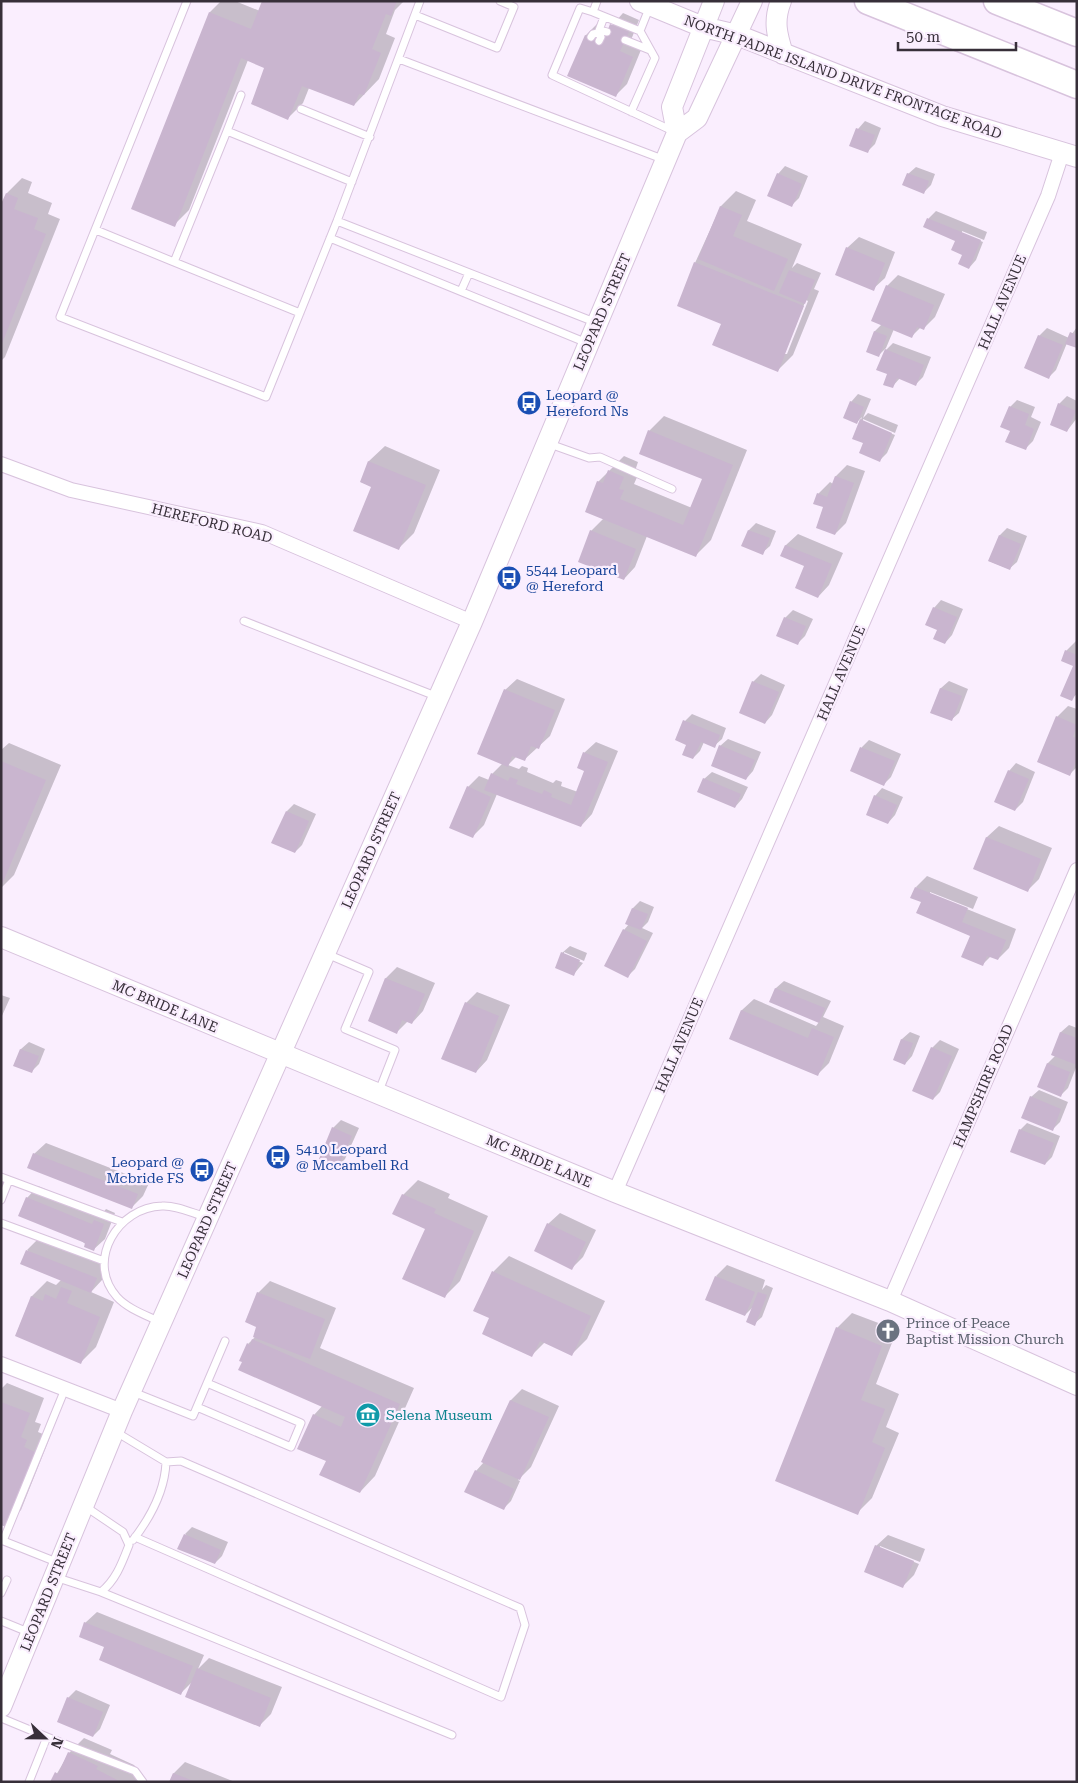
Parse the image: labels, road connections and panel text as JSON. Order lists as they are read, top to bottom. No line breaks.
{"streets":{"main road":["NORTH PADRE ISLAND DRIVE FRONTAGE ROAD","LEOPARD STREET","MC BRIDE LANE"],"street":["HALL AVENUE","HEREFORD ROAD","HAMPSHIRE ROAD"]},"crossings":[["NORTH PADRE ISLAND DRIVE FRONTAGE ROAD","HALL AVENUE"],["NORTH PADRE ISLAND DRIVE FRONTAGE ROAD","LEOPARD STREET"],["HALL AVENUE","MC BRIDE LANE"],["LEOPARD STREET","HEREFORD ROAD"],["LEOPARD STREET","MC BRIDE LANE"],["MC BRIDE LANE","HAMPSHIRE ROAD"]],"places":{"bus stop":["Leopard @ Hereford Ns","5544 Leopard @ Hereford","5410 Leopard @ Mccambell Rd","Leopard @ Mcbride FS"],"church":["Prince of Peace Baptist Mission Church"],"museum":["Selena Museum"]},"scale_bar":"50 m","north":"right"}
